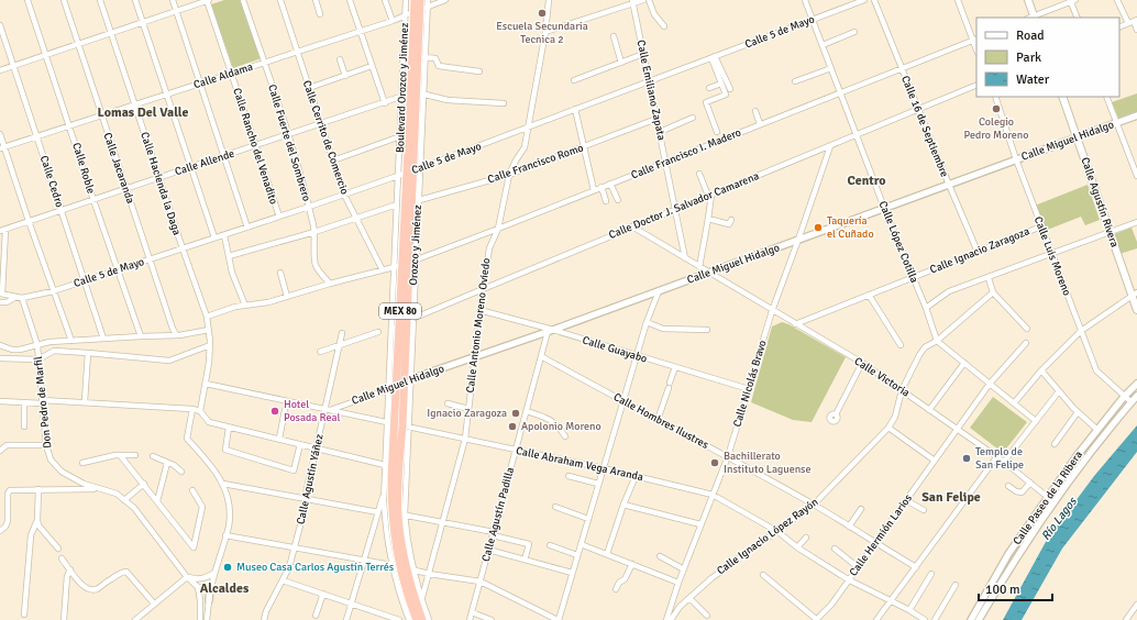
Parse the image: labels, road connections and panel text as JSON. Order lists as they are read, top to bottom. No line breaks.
{"streets":{"highway":["Orozco y Jiménez","MEX 80"],"main road":["Calle Agustín Rivera"],"street":["Calle 5 de Mayo","Calle Aldama","Boulevard Orozco y Jiménez","Calle Emiliano Zapata","Calle 16 de Septiembre","Calle Cerrito de Comercio","Calle Miguel Hidalgo","Calle Fuerte del Sombrero","Calle Rancho del Venadito","Calle Francisco I. Madero","Calle Allende","Calle Francisco Romo","Calle Roble","Calle Jacaranda","Calle Cedro","Calle Hacienda la Daga","Calle Doctor J. Salvador Camarena","Calle López Cotilla","Calle Ignacio Zaragoza","Calle Luis Moreno","Calle Antonio Moreno Oviedo","Calle Guayabo","Calle Victoria","Calle Nicolás Bravo","Don Pedro de Marfil","Calle Hombres Ilustres","Calle Abraham Vega Aranda","Calle Agustín Yáñez","Calle Paseo de la Ribera","Calle Agustín Padilla","Calle Hermión Larios","Calle Ignacio López Rayón"]},"crossings":[["Calle 5 de Mayo","Boulevard Orozco y Jiménez"],["Calle 5 de Mayo","Calle Emiliano Zapata"],["Calle 5 de Mayo","Calle Cerrito de Comercio"],["Calle 5 de Mayo","Calle Fuerte del Sombrero"],["Calle 5 de Mayo","Calle Rancho del Venadito"],["Calle 5 de Mayo","Calle Roble"],["Calle 5 de Mayo","Calle Jacaranda"],["Calle 5 de Mayo","Calle Cedro"],["Calle 5 de Mayo","Calle Hacienda la Daga"],["Calle 5 de Mayo","Calle López Cotilla"],["Calle 5 de Mayo","Orozco y Jiménez"],["Calle 5 de Mayo","Calle Antonio Moreno Oviedo"],["Calle 5 de Mayo","Don Pedro de Marfil"],["Calle Aldama","Boulevard Orozco y Jiménez"],["Calle Aldama","Calle Cerrito de Comercio"],["Calle Aldama","Calle Fuerte del Sombrero"],["Calle Aldama","Calle Rancho del Venadito"],["Calle Aldama","Calle Roble"],["Calle Aldama","Calle Jacaranda"],["Calle Aldama","Calle Cedro"],["Calle Aldama","Calle Hacienda la Daga"],["Calle Aldama","Orozco y Jiménez"],["Boulevard Orozco y Jiménez","Calle Miguel Hidalgo"],["Boulevard Orozco y Jiménez","Calle Francisco I. Madero"],["Boulevard Orozco y Jiménez","Calle Allende"],["Boulevard Orozco y Jiménez","Calle Doctor J. Salvador Camarena"],["Boulevard Orozco y Jiménez","Orozco y Jiménez"],["Boulevard Orozco y Jiménez","Calle Abraham Vega Aranda"],["Calle Emiliano Zapata","Calle Francisco I. Madero"],["Calle Emiliano Zapata","Calle Francisco Romo"],["Calle Emiliano Zapata","Calle Doctor J. Salvador Camarena"],["Calle Emiliano Zapata","Calle Victoria"],["Calle 16 de Septiembre","Calle Miguel Hidalgo"],["Calle 16 de Septiembre","Calle Francisco I. Madero"],["Calle 16 de Septiembre","Calle Doctor J. Salvador Camarena"],["Calle 16 de Septiembre","Calle Ignacio Zaragoza"],["Calle Cerrito de Comercio","Calle Francisco I. Madero"],["Calle Cerrito de Comercio","Calle Allende"],["Calle Miguel Hidalgo","Calle Agustín Rivera"],["Calle Miguel Hidalgo","Calle López Cotilla"],["Calle Miguel Hidalgo","Orozco y Jiménez"],["Calle Miguel Hidalgo","Calle Luis Moreno"],["Calle Miguel Hidalgo","Calle Antonio Moreno Oviedo"],["Calle Miguel Hidalgo","Calle Guayabo"],["Calle Miguel Hidalgo","Calle Victoria"],["Calle Miguel Hidalgo","Calle Nicolás Bravo"],["Calle Miguel Hidalgo","Calle Abraham Vega Aranda"],["Calle Miguel Hidalgo","Calle Agustín Yáñez"],["Calle Miguel Hidalgo","Calle Agustín Padilla"],["Calle Fuerte del Sombrero","Calle Francisco I. Madero"],["Calle Fuerte del Sombrero","Calle Allende"],["Calle Rancho del Venadito","Calle Allende"],["Calle Francisco I. Madero","Calle Hacienda la Daga"],["Calle Francisco I. Madero","Calle López Cotilla"],["Calle Francisco I. Madero","Orozco y Jiménez"],["Calle Francisco I. Madero","Calle Antonio Moreno Oviedo"],["Calle Allende","Calle Roble"],["Calle Allende","Calle Jacaranda"],["Calle Allende","Calle Cedro"],["Calle Allende","Calle Hacienda la Daga"],["Calle Allende","Orozco y Jiménez"],["Calle Francisco Romo","Orozco y Jiménez"],["Calle Francisco Romo","Calle Antonio Moreno Oviedo"],["Calle Hacienda la Daga","Calle Abraham Vega Aranda"],["Calle Doctor J. Salvador Camarena","Calle López Cotilla"],["Calle Doctor J. Salvador Camarena","Orozco y Jiménez"],["Calle Doctor J. Salvador Camarena","Calle Antonio Moreno Oviedo"],["Calle Doctor J. Salvador Camarena","Calle Victoria"],["Calle Doctor J. Salvador Camarena","Calle Nicolás Bravo"],["Calle López Cotilla","Calle Ignacio Zaragoza"],["Calle López Cotilla","Calle Ignacio López Rayón"],["Orozco y Jiménez","Calle Antonio Moreno Oviedo"],["Orozco y Jiménez","Calle Abraham Vega Aranda"],["Calle Ignacio Zaragoza","Calle Luis Moreno"],["Calle Ignacio Zaragoza","Calle Victoria"],["Calle Luis Moreno","Calle Paseo de la Ribera"],["Calle Antonio Moreno Oviedo","Calle Guayabo"],["Calle Antonio Moreno Oviedo","Calle Abraham Vega Aranda"],["Calle Guayabo","Calle Nicolás Bravo"],["Calle Guayabo","Calle Agustín Padilla"],["Calle Victoria","Calle Nicolás Bravo"],["Calle Victoria","Calle Paseo de la Ribera"],["Calle Victoria","Calle Hermión Larios"],["Calle Victoria","Calle Ignacio López Rayón"],["Calle Nicolás Bravo","Calle Hombres Ilustres"],["Calle Nicolás Bravo","Calle Abraham Vega Aranda"],["Calle Hombres Ilustres","Calle Agustín Padilla"],["Calle Hombres Ilustres","Calle Hermión Larios"],["Calle Hombres Ilustres","Calle Ignacio López Rayón"],["Calle Abraham Vega Aranda","Calle Agustín Yáñez"],["Calle Abraham Vega Aranda","Calle Agustín Padilla"],["Calle Abraham Vega Aranda","Calle Hermión Larios"],["Calle Abraham Vega Aranda","Calle Ignacio López Rayón"]],"districts":["Lomas Del Valle","Centro","San Felipe","Alcaldes"],"water":["Río Lagos"],"places":["Escuela Secundaria Tecnica 2","Colegio Pedro Moreno","Taquería el Cuñado","Hotel Posada Real","Ignacio Zaragoza","Apolonio Moreno","Templo de San Felipe","Bachillerato Instituto Laguense","Museo Casa Carlos Agustín Terrés"],"legend":["Road","Park","Water"],"scale_bar":"100 m"}
